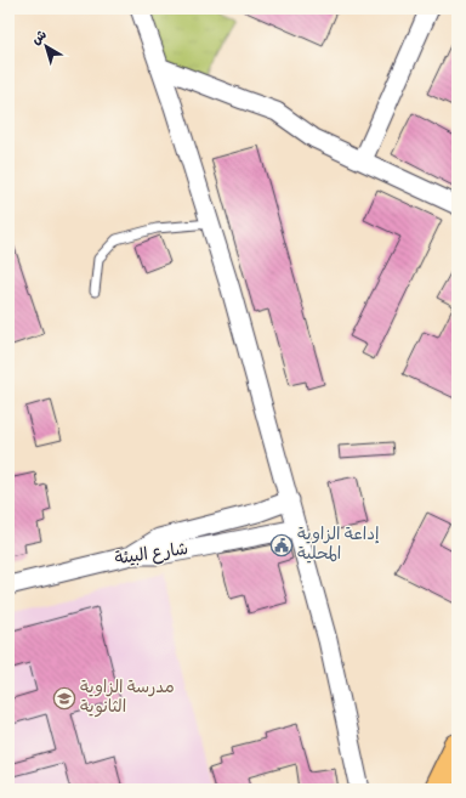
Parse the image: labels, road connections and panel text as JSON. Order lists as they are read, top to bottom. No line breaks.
{"streets":{"street":["شارع البيئة"]},"places":{"public building":["إداعة الزاوية المحلية"],"school or university":["مدرسة الزاوية الثانوية"]},"north":"top left"}
